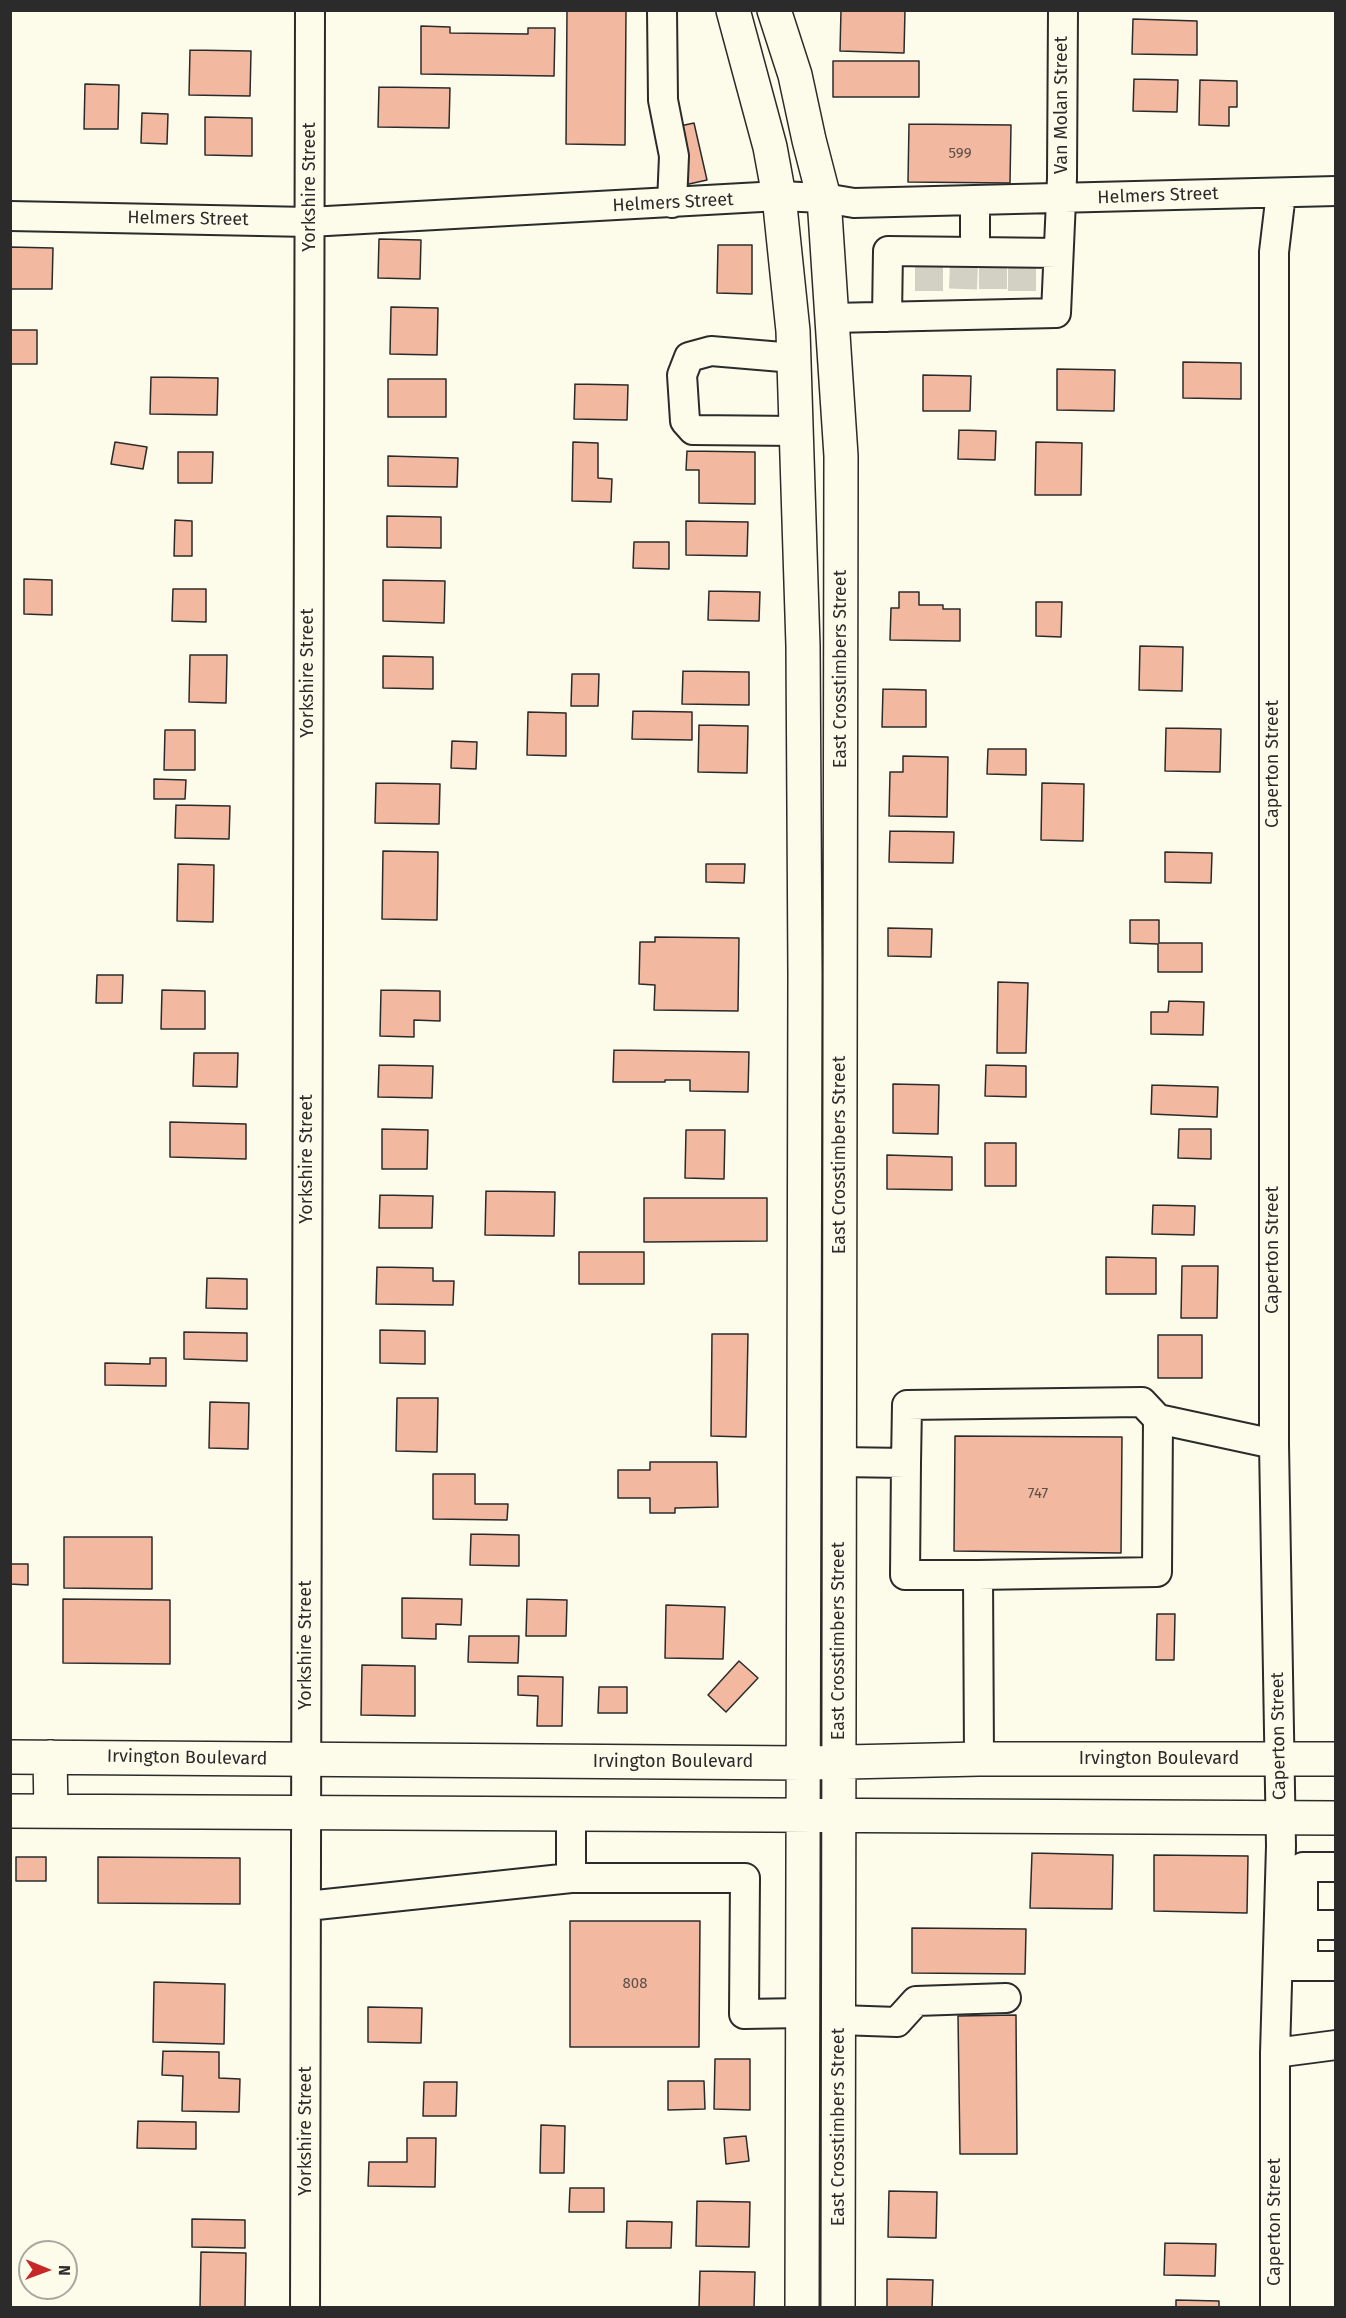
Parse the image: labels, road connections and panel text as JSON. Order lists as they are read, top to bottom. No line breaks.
{"streets":{"main road":["East Crosstimbers Street","Irvington Boulevard"],"street":["Van Molan Street","Yorkshire Street","Helmers Street","Caperton Street"]},"crossings":[["Van Molan Street","Helmers Street"],["Yorkshire Street","Helmers Street"],["Yorkshire Street","Irvington Boulevard"],["Helmers Street","East Crosstimbers Street"],["Helmers Street","Caperton Street"],["East Crosstimbers Street","Irvington Boulevard"],["Caperton Street","Irvington Boulevard"]],"house_numbers":["599","747","808"],"north":"right"}
